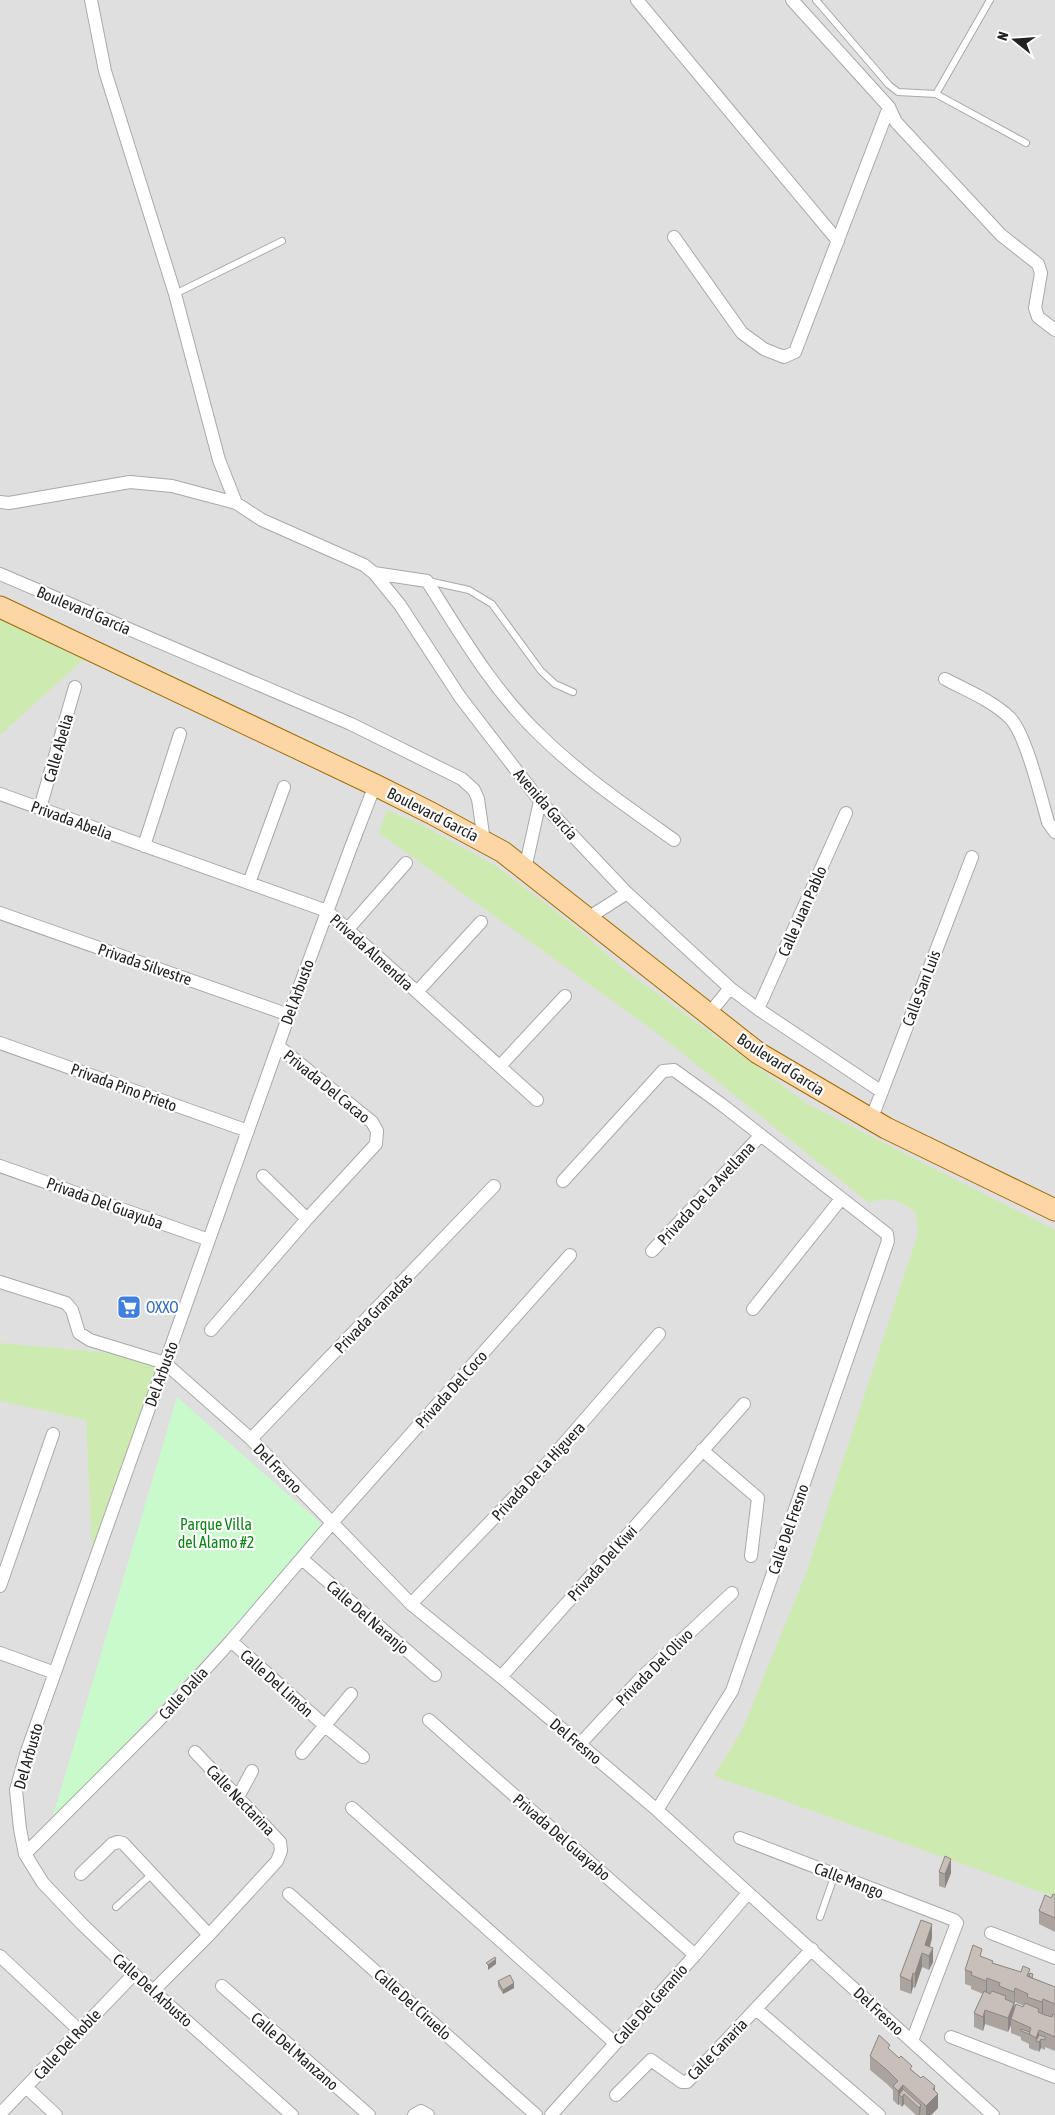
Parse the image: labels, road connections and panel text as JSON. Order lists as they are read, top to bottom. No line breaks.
{"streets":{"main road":["Boulevard García","Boulevard Garcia"],"street":["Calle Abelia","Avenida García","Privada Abelia","Calle Juan Pablo","Privada Almendra","Privada Silvestre","Calle San Luis","Del Arbusto","Privada Del Cacao","Privada Pino Prieto","Privada De La Avellana","Privada Del Guayuba","Privada Granadas","Privada Del Coco","Del Fresno","Privada De La Higuera","Calle Del Fresno","Privada Del Kiwi","Calle Del Naranjo","Privada Del Olivo","Calle Del Limón","Calle Dalia","Calle Nectarina","Privada Del Guayabo","Calle Mango","Calle Del Arbusto","Calle Del Ciruelo","Calle Del Geranio","Calle Del Roble","Calle Canaria","Calle Del Manzano"]},"crossings":[["Boulevard García","Del Arbusto"],["Boulevard García","Boulevard Garcia"],["Calle Abelia","Privada Abelia"],["Avenida García","Calle Juan Pablo"],["Avenida García","Calle San Luis"],["Privada Abelia","Privada Almendra"],["Privada Abelia","Del Arbusto"],["Privada Almendra","Del Arbusto"],["Privada Silvestre","Del Arbusto"],["Calle San Luis","Boulevard Garcia"],["Del Arbusto","Privada Del Cacao"],["Del Arbusto","Privada Pino Prieto"],["Del Arbusto","Privada Del Guayuba"],["Del Arbusto","Del Fresno"],["Del Arbusto","Calle Dalia"],["Del Arbusto","Calle Del Arbusto"],["Privada De La Avellana","Calle Del Fresno"],["Privada Granadas","Del Fresno"],["Privada Del Coco","Del Fresno"],["Privada Del Coco","Calle Dalia"],["Del Fresno","Privada De La Higuera"],["Del Fresno","Calle Del Fresno"],["Del Fresno","Privada Del Kiwi"],["Del Fresno","Privada Del Olivo"],["Del Fresno","Calle Dalia"],["Del Fresno","Calle Mango"],["Del Fresno","Calle Del Geranio"],["Del Fresno","Calle Canaria"],["Calle Del Naranjo","Calle Dalia"],["Calle Del Limón","Calle Dalia"],["Calle Dalia","Calle Del Arbusto"],["Privada Del Guayabo","Calle Del Geranio"],["Calle Del Arbusto","Calle Del Roble"]],"parks":["Parque Villa del Alamo #2"],"places":{"supermarket":["OXXO"]},"north":"left"}
